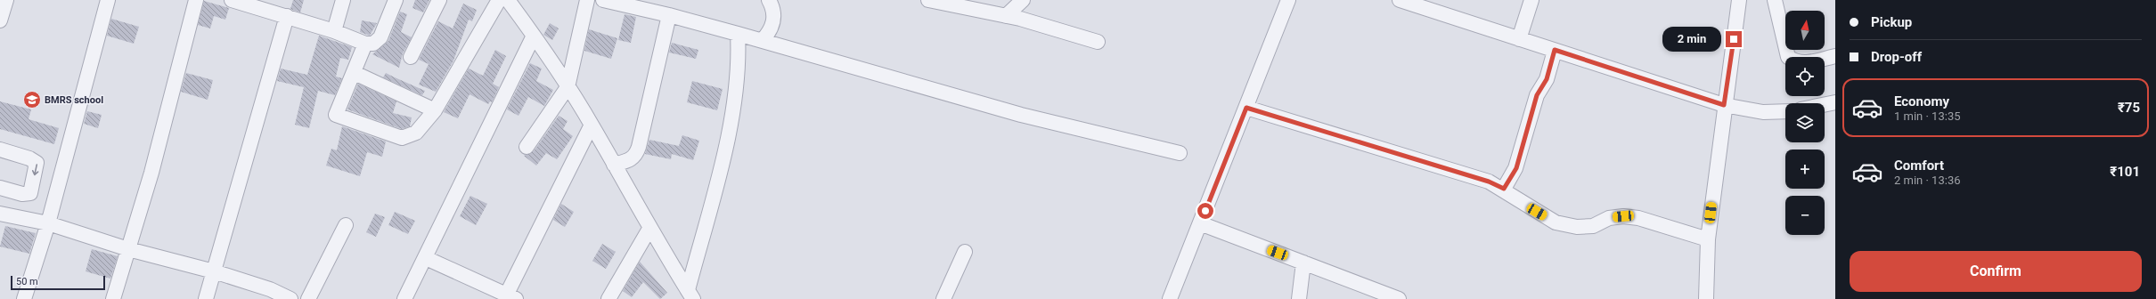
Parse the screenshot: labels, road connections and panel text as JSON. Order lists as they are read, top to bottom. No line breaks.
{"places":{"school or university":["BMRS school"]},"scale_bar":"50 m","north":"top","page":{"banner":["Pickup","Drop-off"],"map_buttons":["+","−"],"bubble":"2 min","list":[{"name":"Economy","note":"1 min · 13:35","value":"₹75"},{"name":"Comfort","note":"2 min · 13:36","value":"₹101"}],"buttons":"Confirm","scale":"50 m"}}
